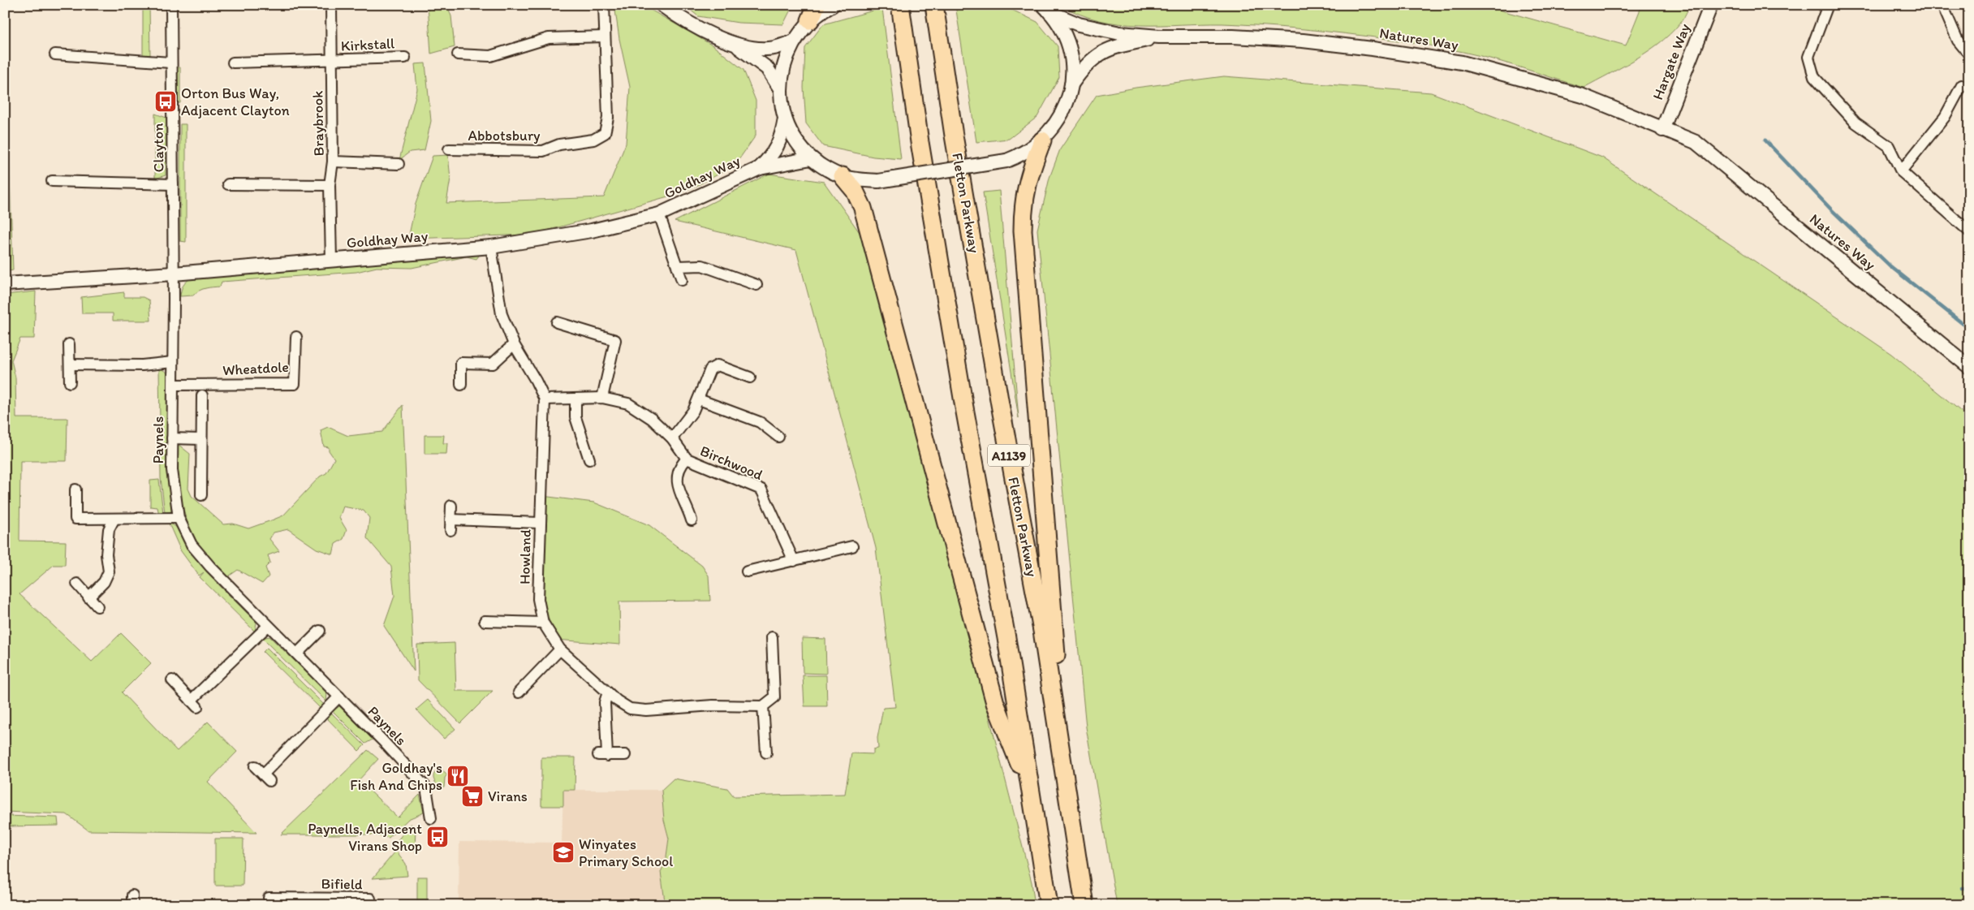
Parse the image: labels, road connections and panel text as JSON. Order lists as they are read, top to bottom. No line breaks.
{"streets":{"highway":["Fletton Parkway","A1139"],"street":["Natures Way","Kirkstall","Hargate Way","Braybrook","Abbotsbury","Clayton","Goldhay Way","Wheatdole","Paynels","Birchwood","Howland","Bifield"]},"crossings":[["Natures Way","Hargate Way"],["Kirkstall","Braybrook"],["Braybrook","Goldhay Way"],["Clayton","Goldhay Way"],["Clayton","Paynels"],["Goldhay Way","Paynels"],["Goldhay Way","Howland"],["Wheatdole","Paynels"],["Birchwood","Howland"]],"places":{"bus stop":["Orton Bus Way, Adjacent Clayton","Paynells, Adjacent Virans Shop"],"restaurant":["Goldhay's Fish And Chips"],"supermarket":["Virans"],"school or university":["Winyates Primary School"]}}
